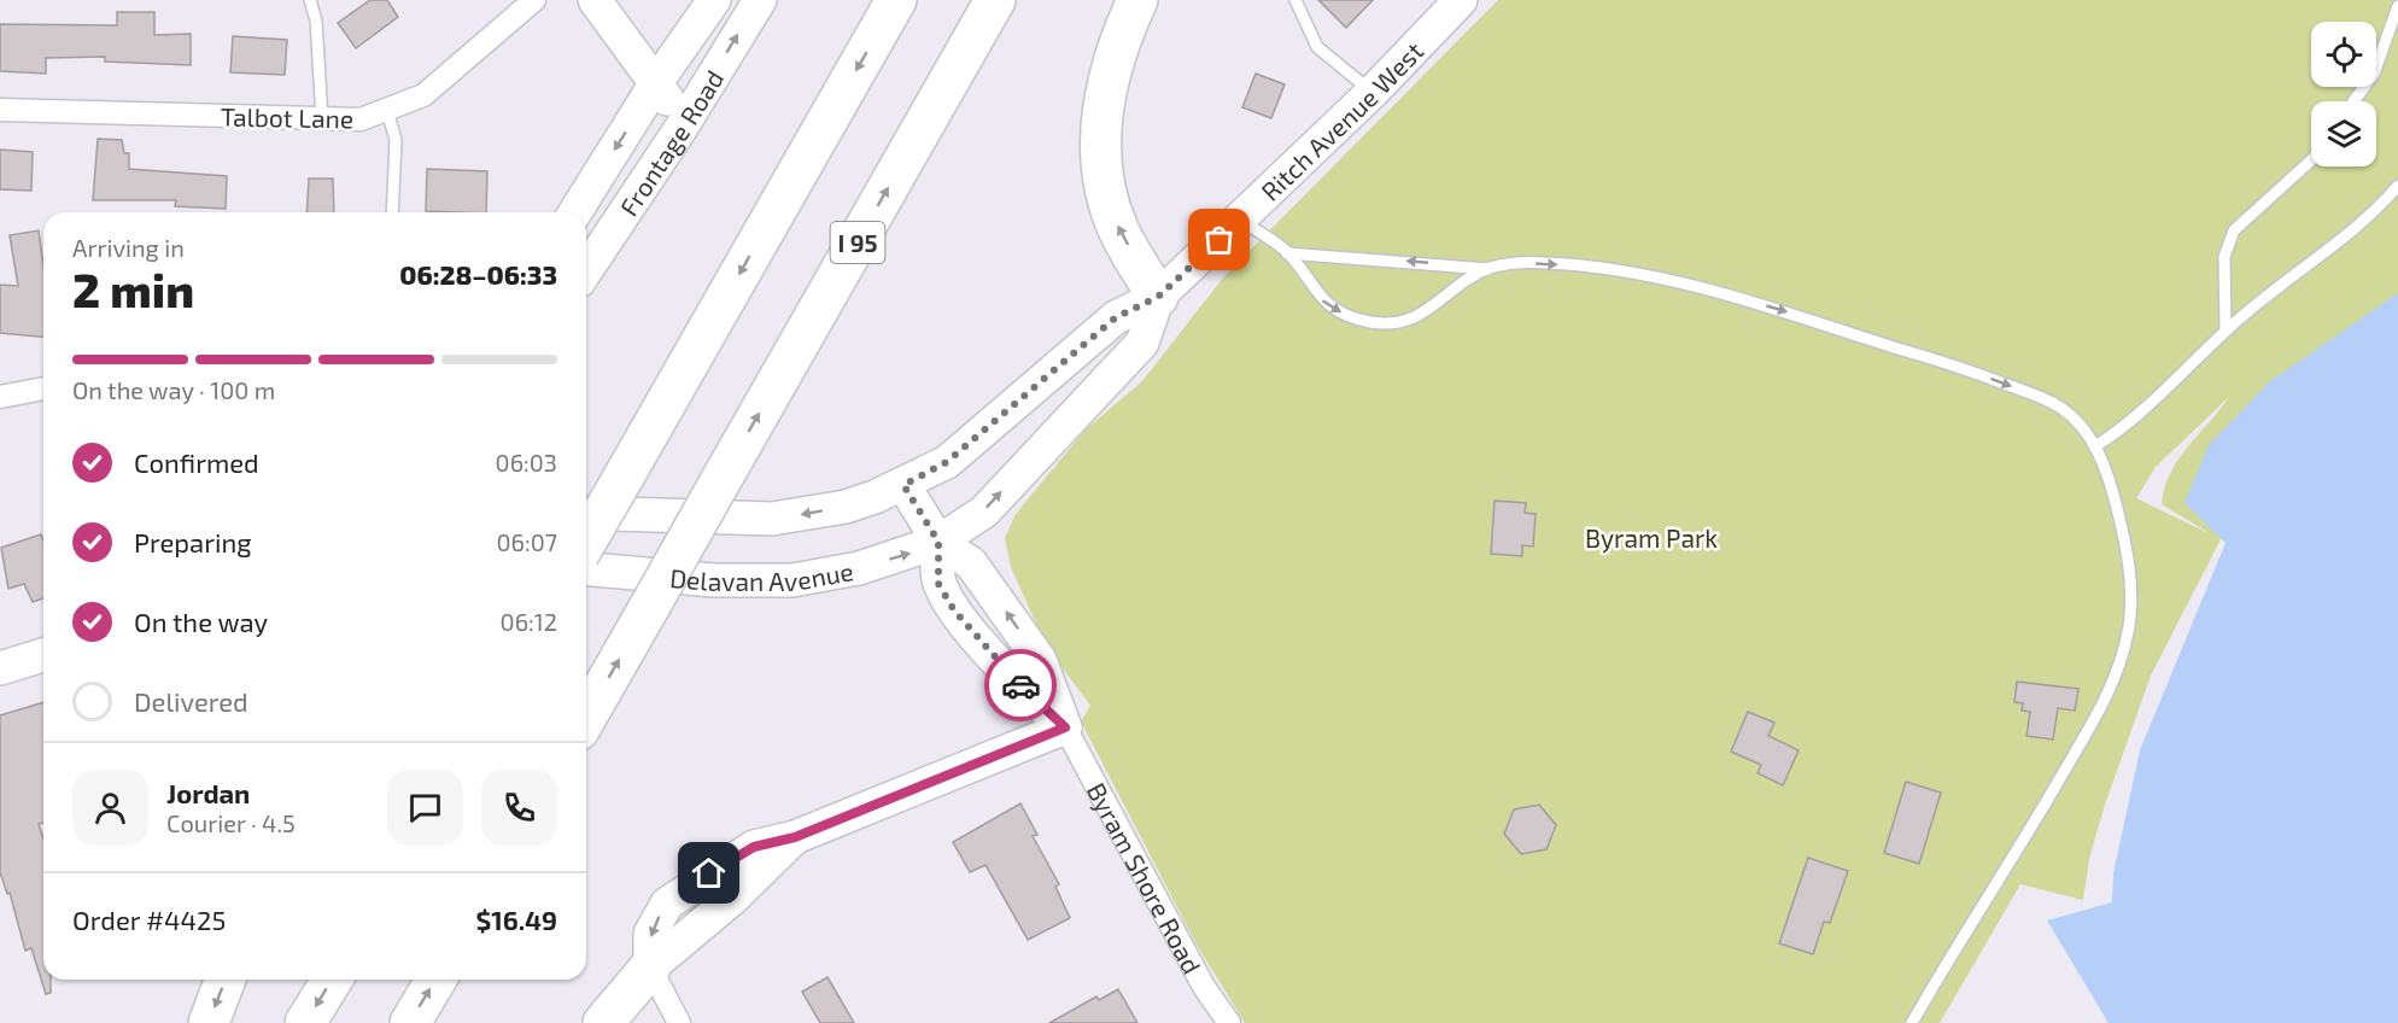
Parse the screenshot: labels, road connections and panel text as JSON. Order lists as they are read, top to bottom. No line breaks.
{"streets":{"highway":["I 95"],"main road":["Ritch Avenue West","Frontage Road","Delavan Avenue","Byram Shore Road"],"street":["Talbot Lane"]},"crossings":[["Ritch Avenue West","Delavan Avenue"],["Ritch Avenue West","Byram Shore Road"],["Delavan Avenue","Byram Shore Road"]],"parks":["Byram Park"],"page":{"heading":["2 min","Arriving in","06:28–06:33"],"panel":["Jordan","Courier · 4.5","Order #4425","$16.49"],"bar":"On the way · 100 m","list":[["Confirmed","06:03"],["Preparing","06:07"],["On the way","06:12"],"Delivered"]}}
